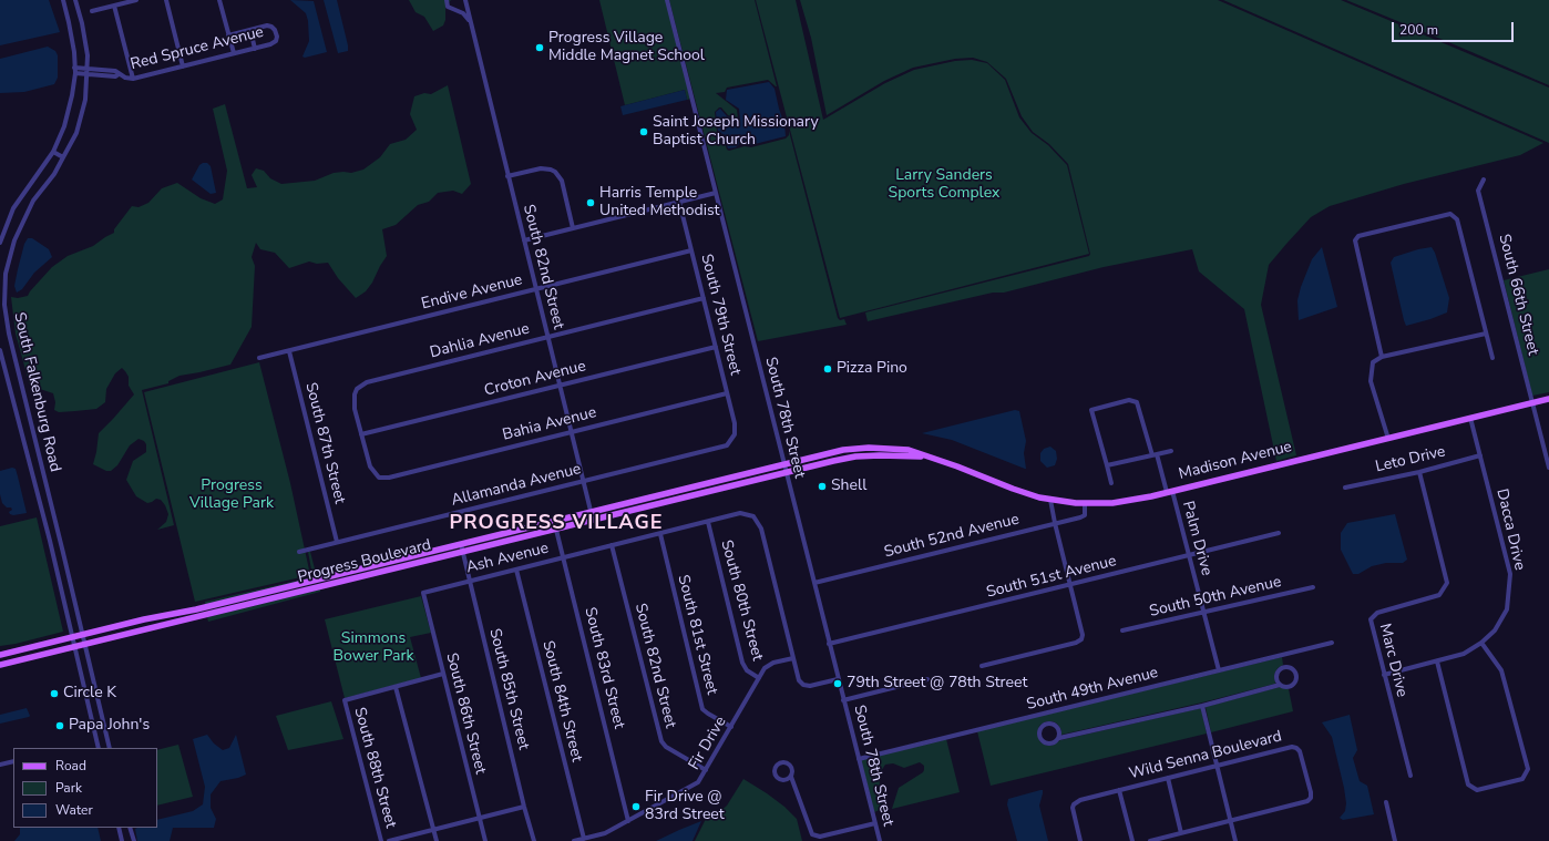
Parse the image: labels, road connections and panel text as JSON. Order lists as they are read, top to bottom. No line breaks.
{"streets":{"main road":["Madison Avenue","Progress Boulevard"],"street":["Red Spruce Avenue","South 82nd Street","Endive Avenue","South 66th Street","South 79th Street","Dahlia Avenue","Croton Avenue","South Falkenburg Road","South 78th Street","Bahia Avenue","South 87th Street","Leto Drive","Allamanda Avenue","Dacca Drive","South 52nd Avenue","Palm Drive","Ash Avenue","South 51st Avenue","South 50th Avenue","South 80th Street","South 81st Street","Marc Drive","South 83rd Street","South 85th Street","South 49th Avenue","South 84th Street","South 86th Street","Fir Drive","Wild Senna Boulevard","South 88th Street"]},"crossings":[["Red Spruce Avenue","South Falkenburg Road"],["South 82nd Street","Endive Avenue"],["South 82nd Street","Dahlia Avenue"],["South 82nd Street","Croton Avenue"],["South 82nd Street","Bahia Avenue"],["South 82nd Street","Allamanda Avenue"],["South 82nd Street","Ash Avenue"],["South 82nd Street","Progress Boulevard"],["South 82nd Street","Fir Drive"],["Endive Avenue","South 79th Street"],["Endive Avenue","South 87th Street"],["South 66th Street","Madison Avenue"],["South 79th Street","Dahlia Avenue"],["South 79th Street","Croton Avenue"],["South 79th Street","Bahia Avenue"],["South 79th Street","Allamanda Avenue"],["Dahlia Avenue","Croton Avenue"],["Dahlia Avenue","Bahia Avenue"],["Croton Avenue","Bahia Avenue"],["South Falkenburg Road","Progress Boulevard"],["South 78th Street","Madison Avenue"],["South 78th Street","South 52nd Avenue"],["South 78th Street","Progress Boulevard"],["South 78th Street","South 51st Avenue"],["South 78th Street","South 49th Avenue"],["South 87th Street","Allamanda Avenue"],["Leto Drive","Dacca Drive"],["Leto Drive","Marc Drive"],["Madison Avenue","Dacca Drive"],["Madison Avenue","South 52nd Avenue"],["Madison Avenue","Palm Drive"],["Madison Avenue","Progress Boulevard"],["Dacca Drive","Marc Drive"],["Palm Drive","South 51st Avenue"],["Palm Drive","South 50th Avenue"],["Palm Drive","South 49th Avenue"],["Ash Avenue","South 80th Street"],["Ash Avenue","South 81st Street"],["Ash Avenue","South 83rd Street"],["Ash Avenue","South 85th Street"],["Ash Avenue","South 84th Street"],["Ash Avenue","South 86th Street"],["Ash Avenue","Fir Drive"],["Progress Boulevard","South 83rd Street"],["Progress Boulevard","South 85th Street"],["South 80th Street","Fir Drive"],["South 81st Street","Fir Drive"],["South 83rd Street","Fir Drive"],["South 84th Street","Fir Drive"]],"districts":["PROGRESS VILLAGE"],"parks":["Larry Sanders Sports Complex","Progress Village Park","Simmons Bower Park"],"places":["Progress Village Middle Magnet School","Saint Joseph Missionary Baptist Church","Harris Temple United Methodist","Pizza Pino","Shell","79th Street @ 78th Street","Circle K","Papa John's","Fir Drive @ 83rd Street"],"legend":["Road","Park","Water"],"scale_bar":"200 m"}
